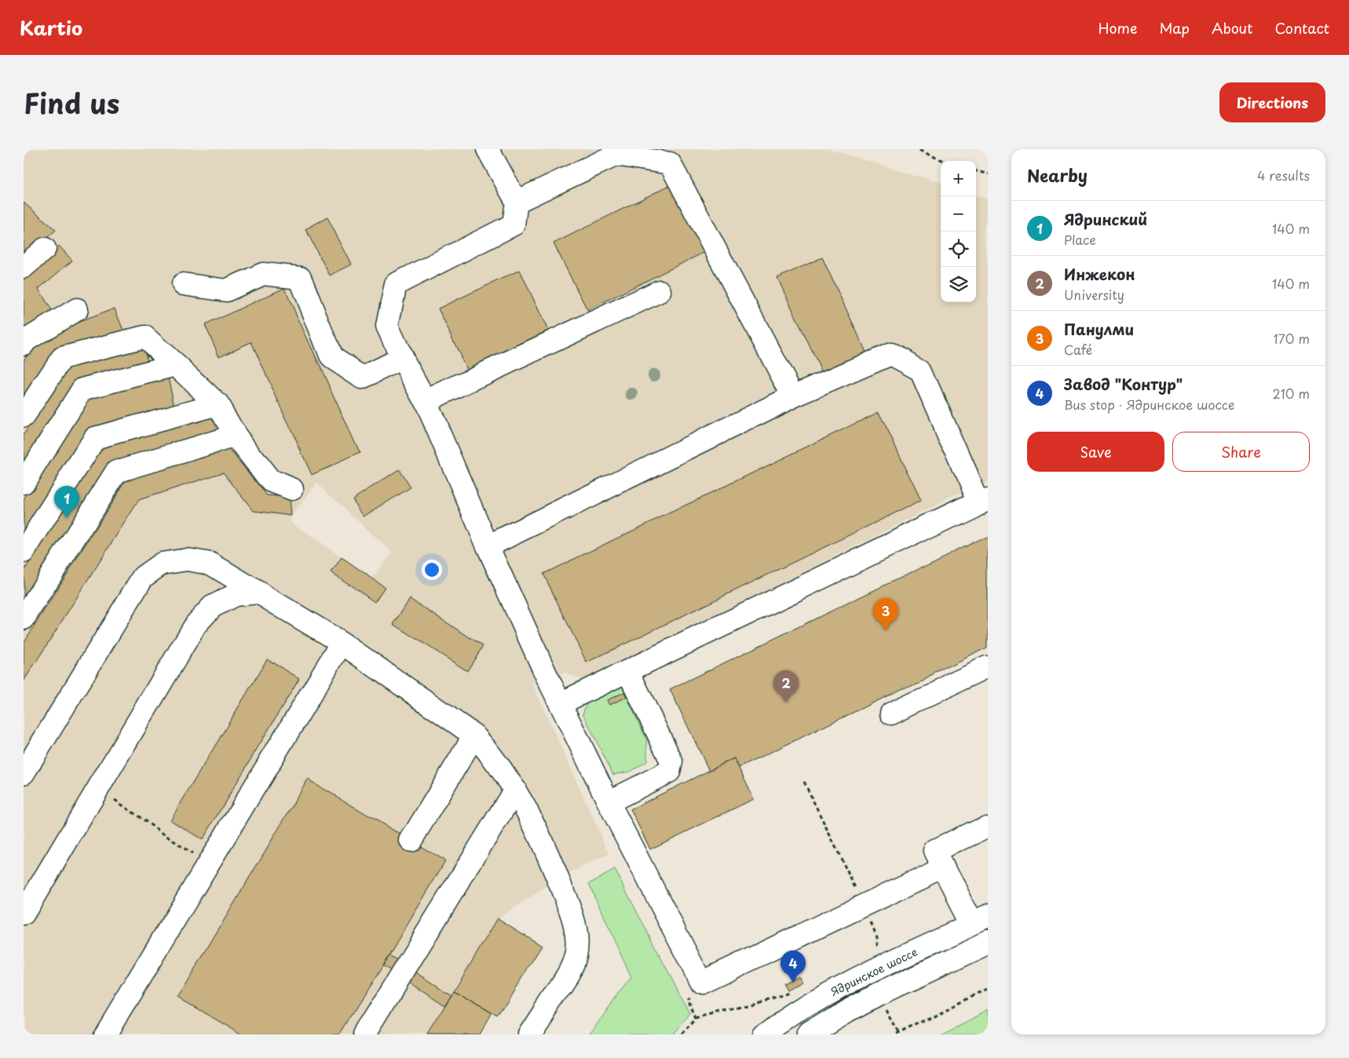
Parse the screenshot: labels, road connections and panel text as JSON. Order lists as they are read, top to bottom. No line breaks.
{"streets":{"main road":["Ядринское шоссе"]},"page":{"header":"Kartio","nav":["Home","Map","About","Contact"],"title":"Find us","buttons":["Directions",["Save","Share"]],"heading":["Nearby","4 results"],"map_buttons":["+","−"],"list":[{"mark":"1","name":"Ядринский","note":"Place","value":"140 m"},{"mark":"2","name":"Инжекон","note":"University","value":"140 m"},{"mark":"3","name":"Панулми","note":"Café","value":"170 m"},{"mark":"4","name":"Завод \"Контур\"","note":"Bus stop · Ядринское шоссе","value":"210 m"}],"pins":["1","3","2","4"]}}
